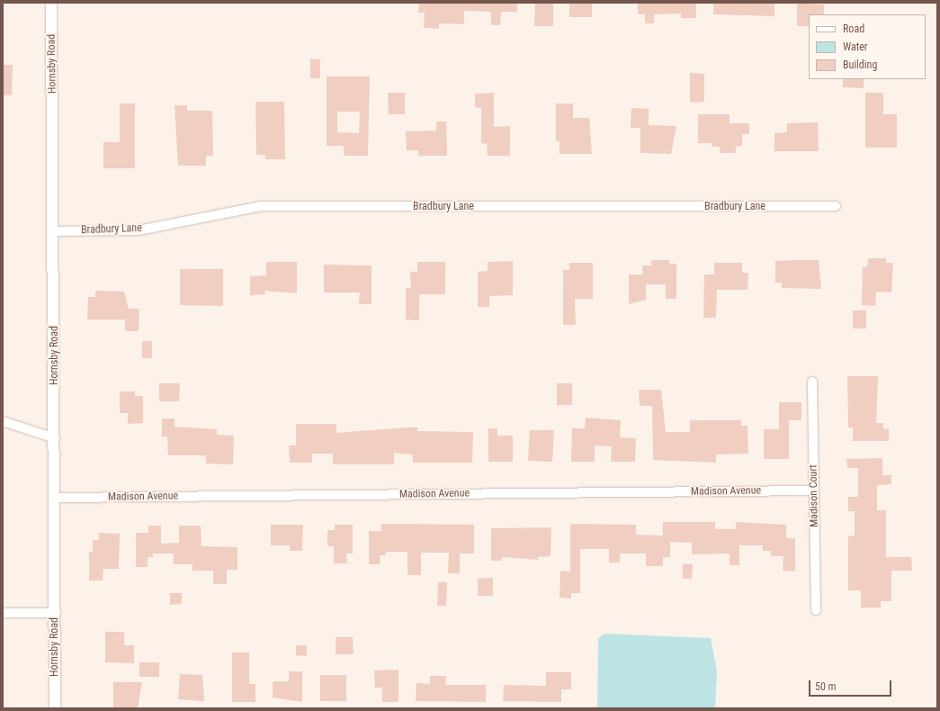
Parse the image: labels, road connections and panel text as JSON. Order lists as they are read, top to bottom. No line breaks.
{"streets":{"street":["Hornsby Road","Bradbury Lane","Madison Avenue","Madison Court"]},"crossings":[["Hornsby Road","Bradbury Lane"],["Hornsby Road","Madison Avenue"],["Madison Avenue","Madison Court"]],"legend":["Road","Water","Building"],"scale_bar":"50 m"}
